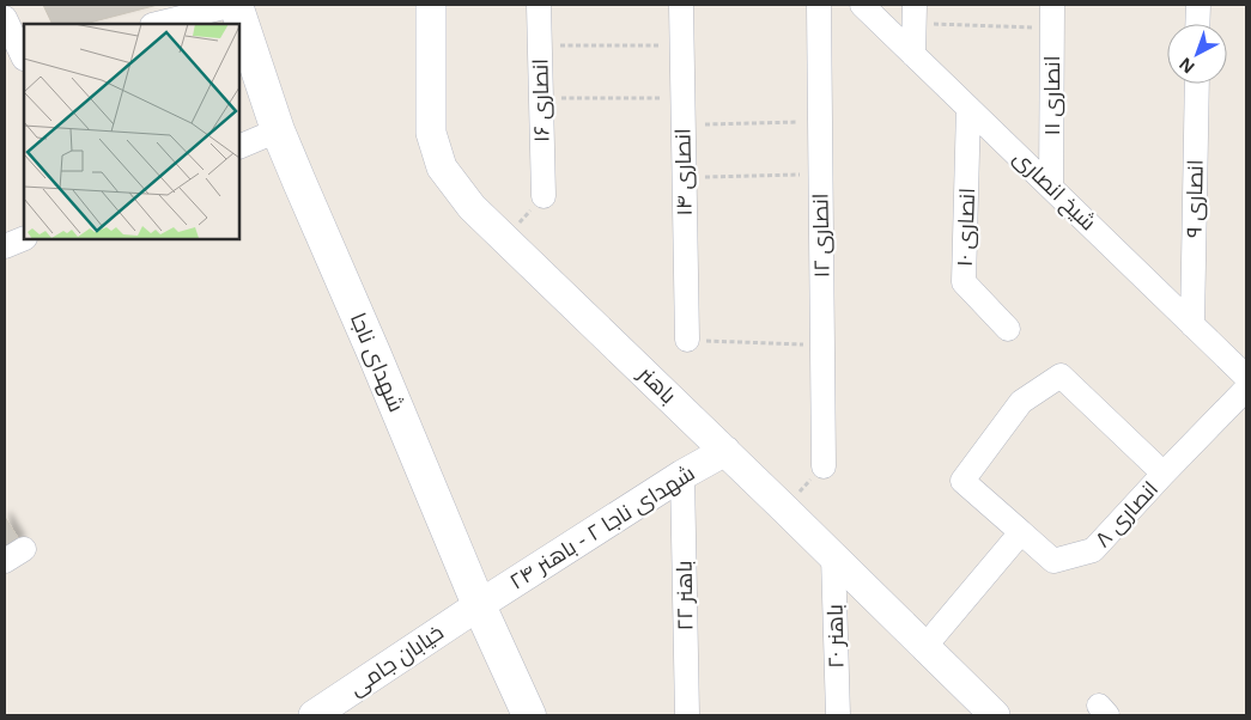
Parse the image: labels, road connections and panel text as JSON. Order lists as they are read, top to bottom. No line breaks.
{"streets":{"main road":["شهدای ناجا"],"street":["انصاری ۱۱","انصاری ۱۶","انصاری ۱۴","شیخ انصاری","انصاری ۹","انصاری ۱۰","انصاری ۱۲","باهنر","انصاری ۸","شهدای ناجا ۲ - باهنر ۲۴","باهنر ۲۲","باهنر ۲۰","خیابان جامی"]},"crossings":[["انصاری ۱۱","شیخ انصاری"],["شیخ انصاری","انصاری ۹"],["شیخ انصاری","انصاری ۱۰"],["شهدای ناجا","شهدای ناجا ۲ - باهنر ۲۴"],["شهدای ناجا","خیابان جامی"],["باهنر","شهدای ناجا ۲ - باهنر ۲۴"],["باهنر","باهنر ۲۰"],["شهدای ناجا ۲ - باهنر ۲۴","باهنر ۲۲"],["شهدای ناجا ۲ - باهنر ۲۴","خیابان جامی"]],"north":"bottom left"}
